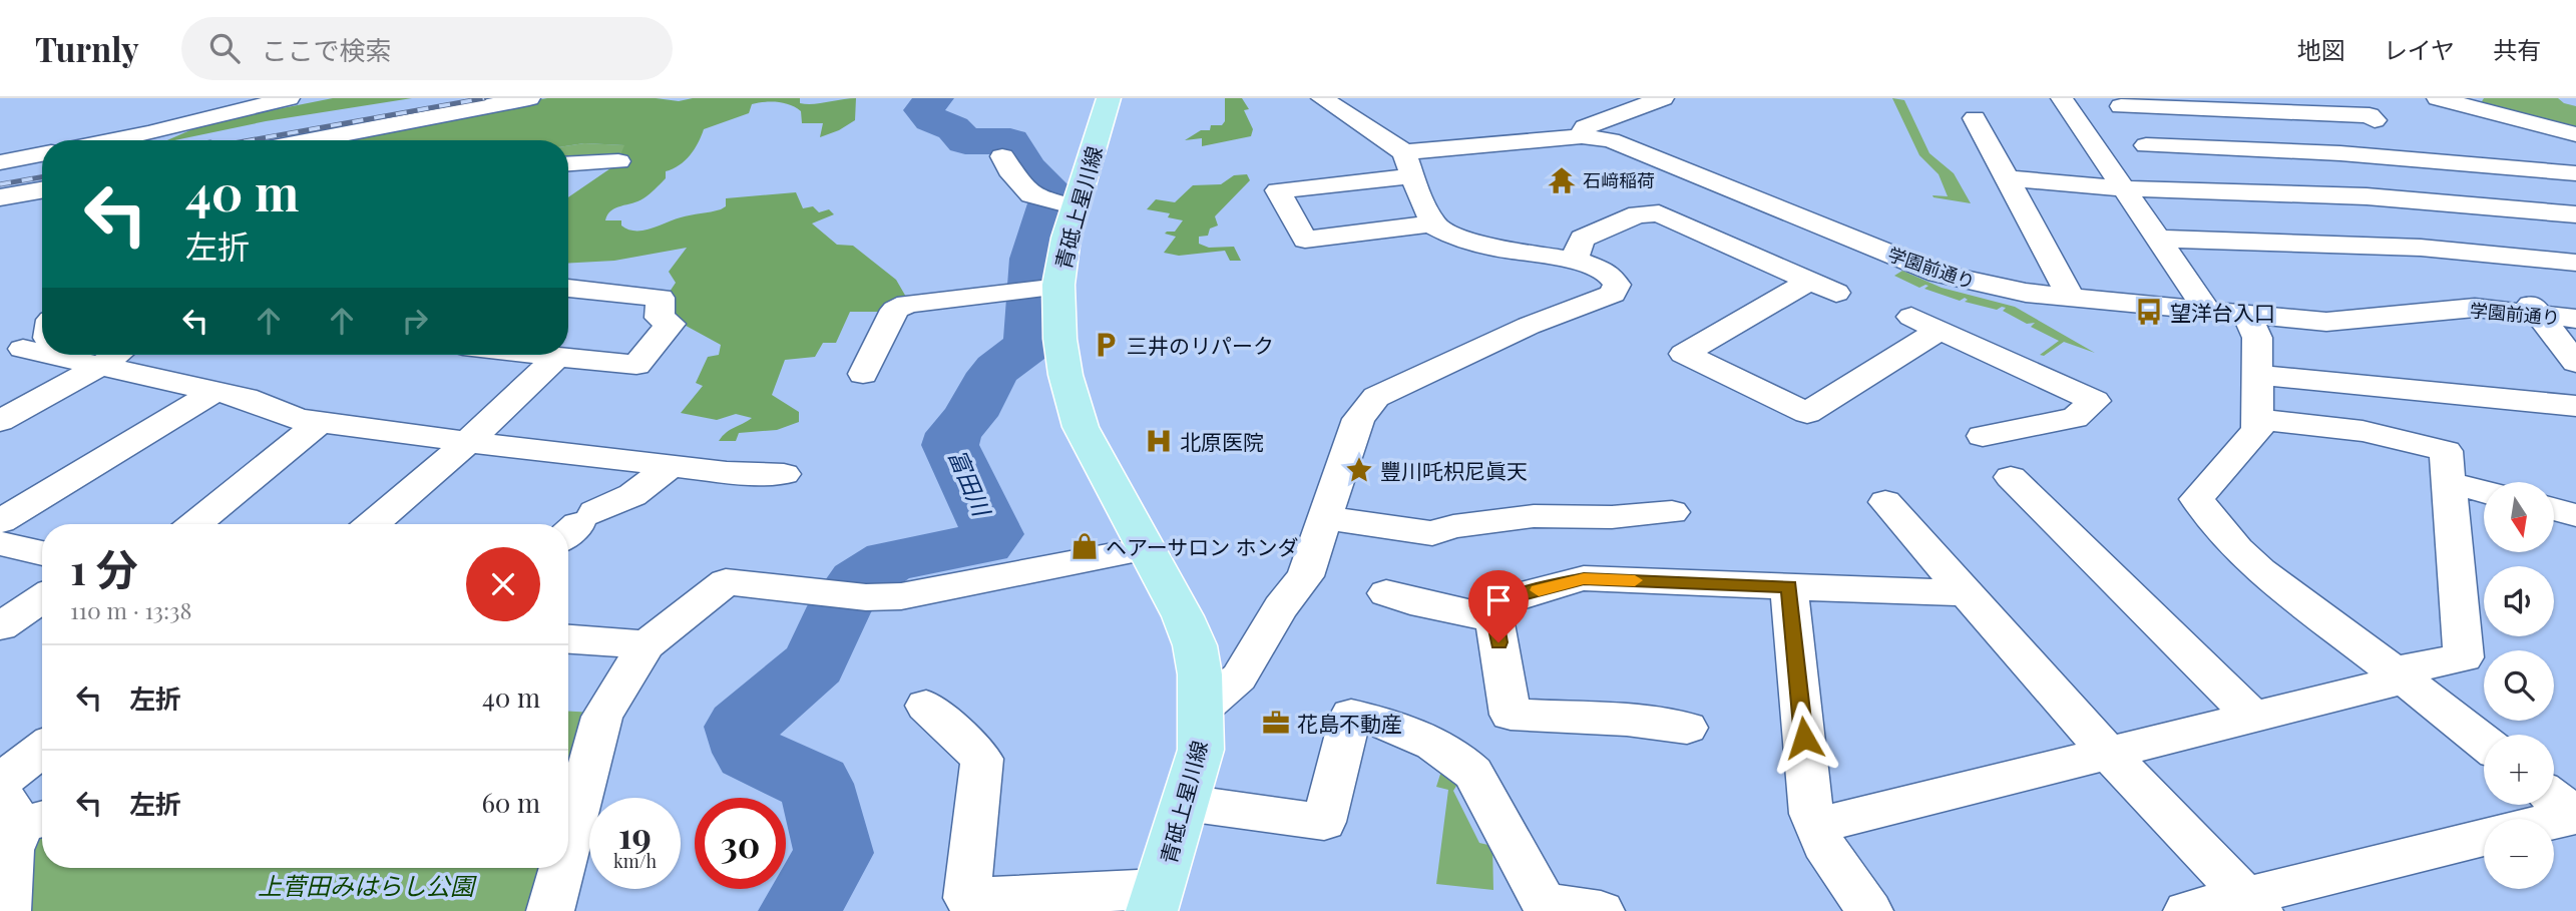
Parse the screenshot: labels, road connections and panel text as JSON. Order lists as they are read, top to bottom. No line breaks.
{"streets":{"main road":["青砥上星川線"],"street":["学園前通り"]},"water":["富田川"],"parks":["上菅田みはらし公園"],"places":{"temple":["石﨑稲荷"],"bus stop":["望洋台入口"],"parking":["三井のリパーク"],"hospital":["北原医院"],"place":["豐川吒枳尼眞天"],"shop":["ヘアーサロン ホンダ"],"office":["花島不動産"]},"north":"bottom","page":{"header":"Turnly","search":"ここで検索","nav":["地図","レイヤ","共有"],"turn":["40 m","左折"],"map_buttons":["+","−"],"heading":["1 分","110 m · 13:38"],"list":[{"name":"左折","value":"40 m"},{"name":"左折","value":"60 m"}],"speed":"19 km/h","limit":"30"}}
